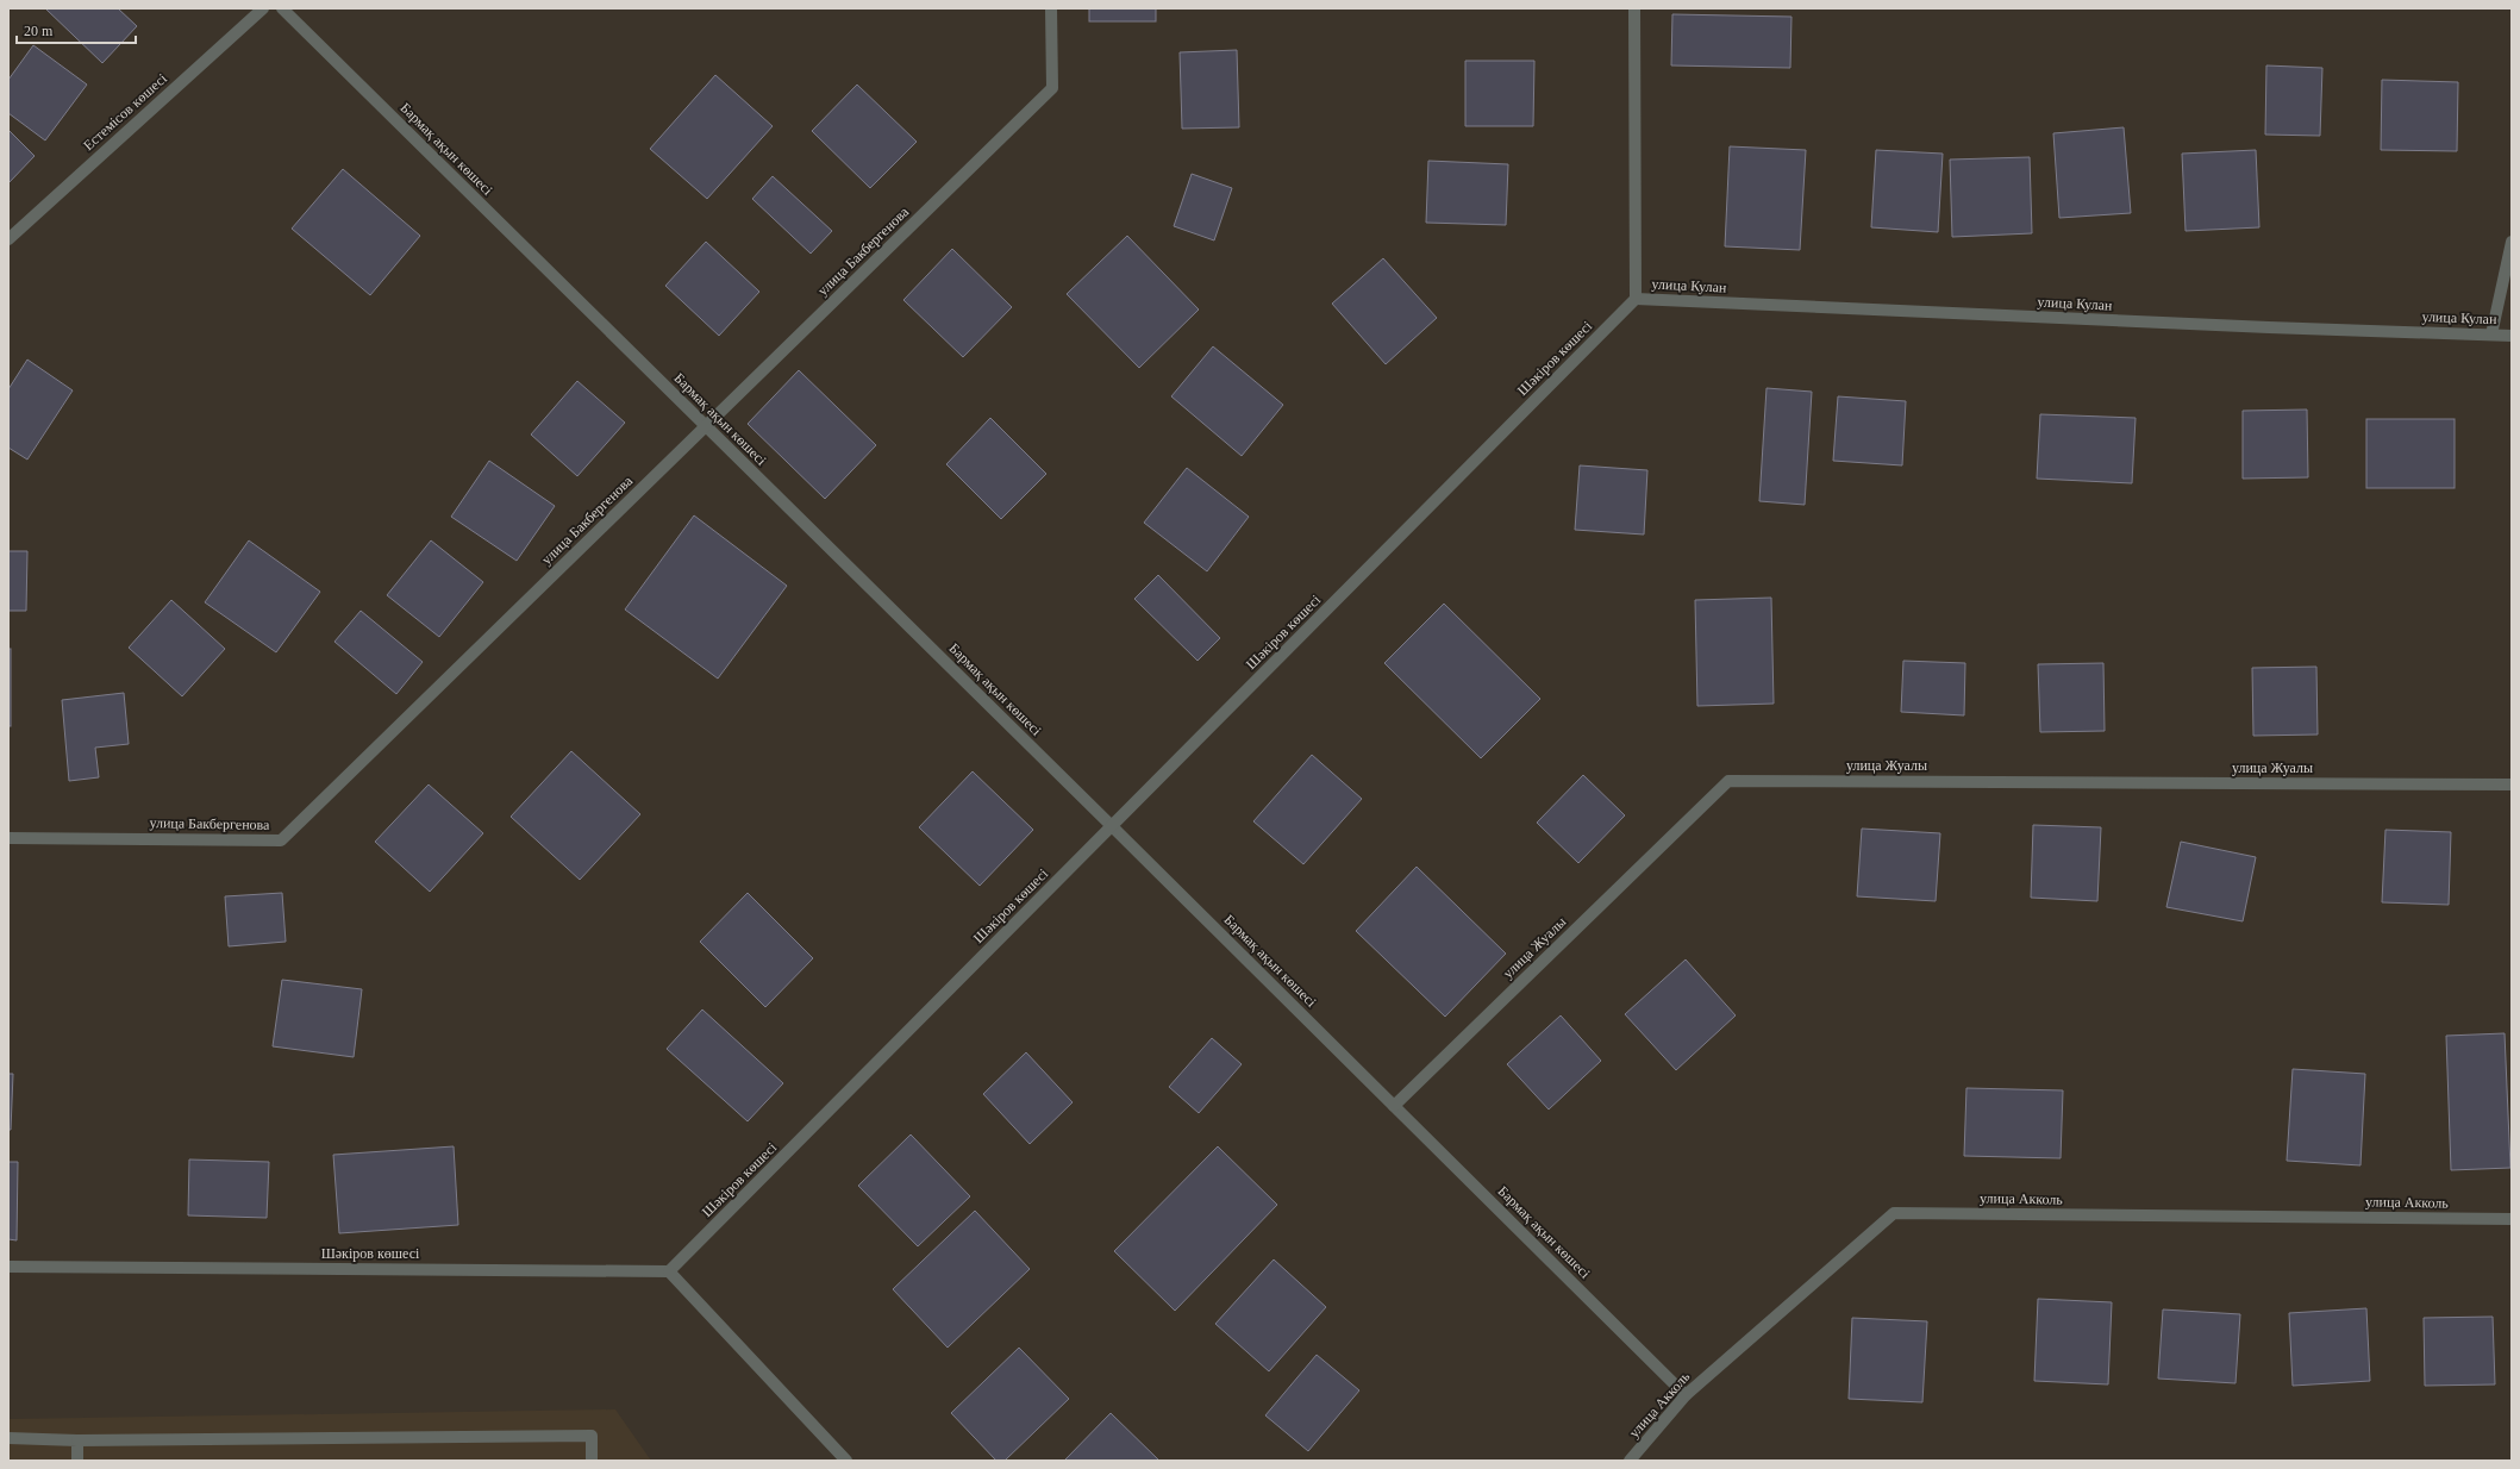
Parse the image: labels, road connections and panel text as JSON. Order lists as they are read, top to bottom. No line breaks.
{"streets":{"street":["Естемісов көшесі","Бармақ ақын көшесі","улица Бакбергенова","улица Кулан","Шәкіров көшесі","улица Жуалы","улица Акколь"]},"crossings":[["Бармақ ақын көшесі","улица Бакбергенова"],["Бармақ ақын көшесі","Шәкіров көшесі"],["Бармақ ақын көшесі","улица Жуалы"],["Бармақ ақын көшесі","улица Акколь"],["улица Кулан","Шәкіров көшесі"]],"scale_bar":"20 m"}
